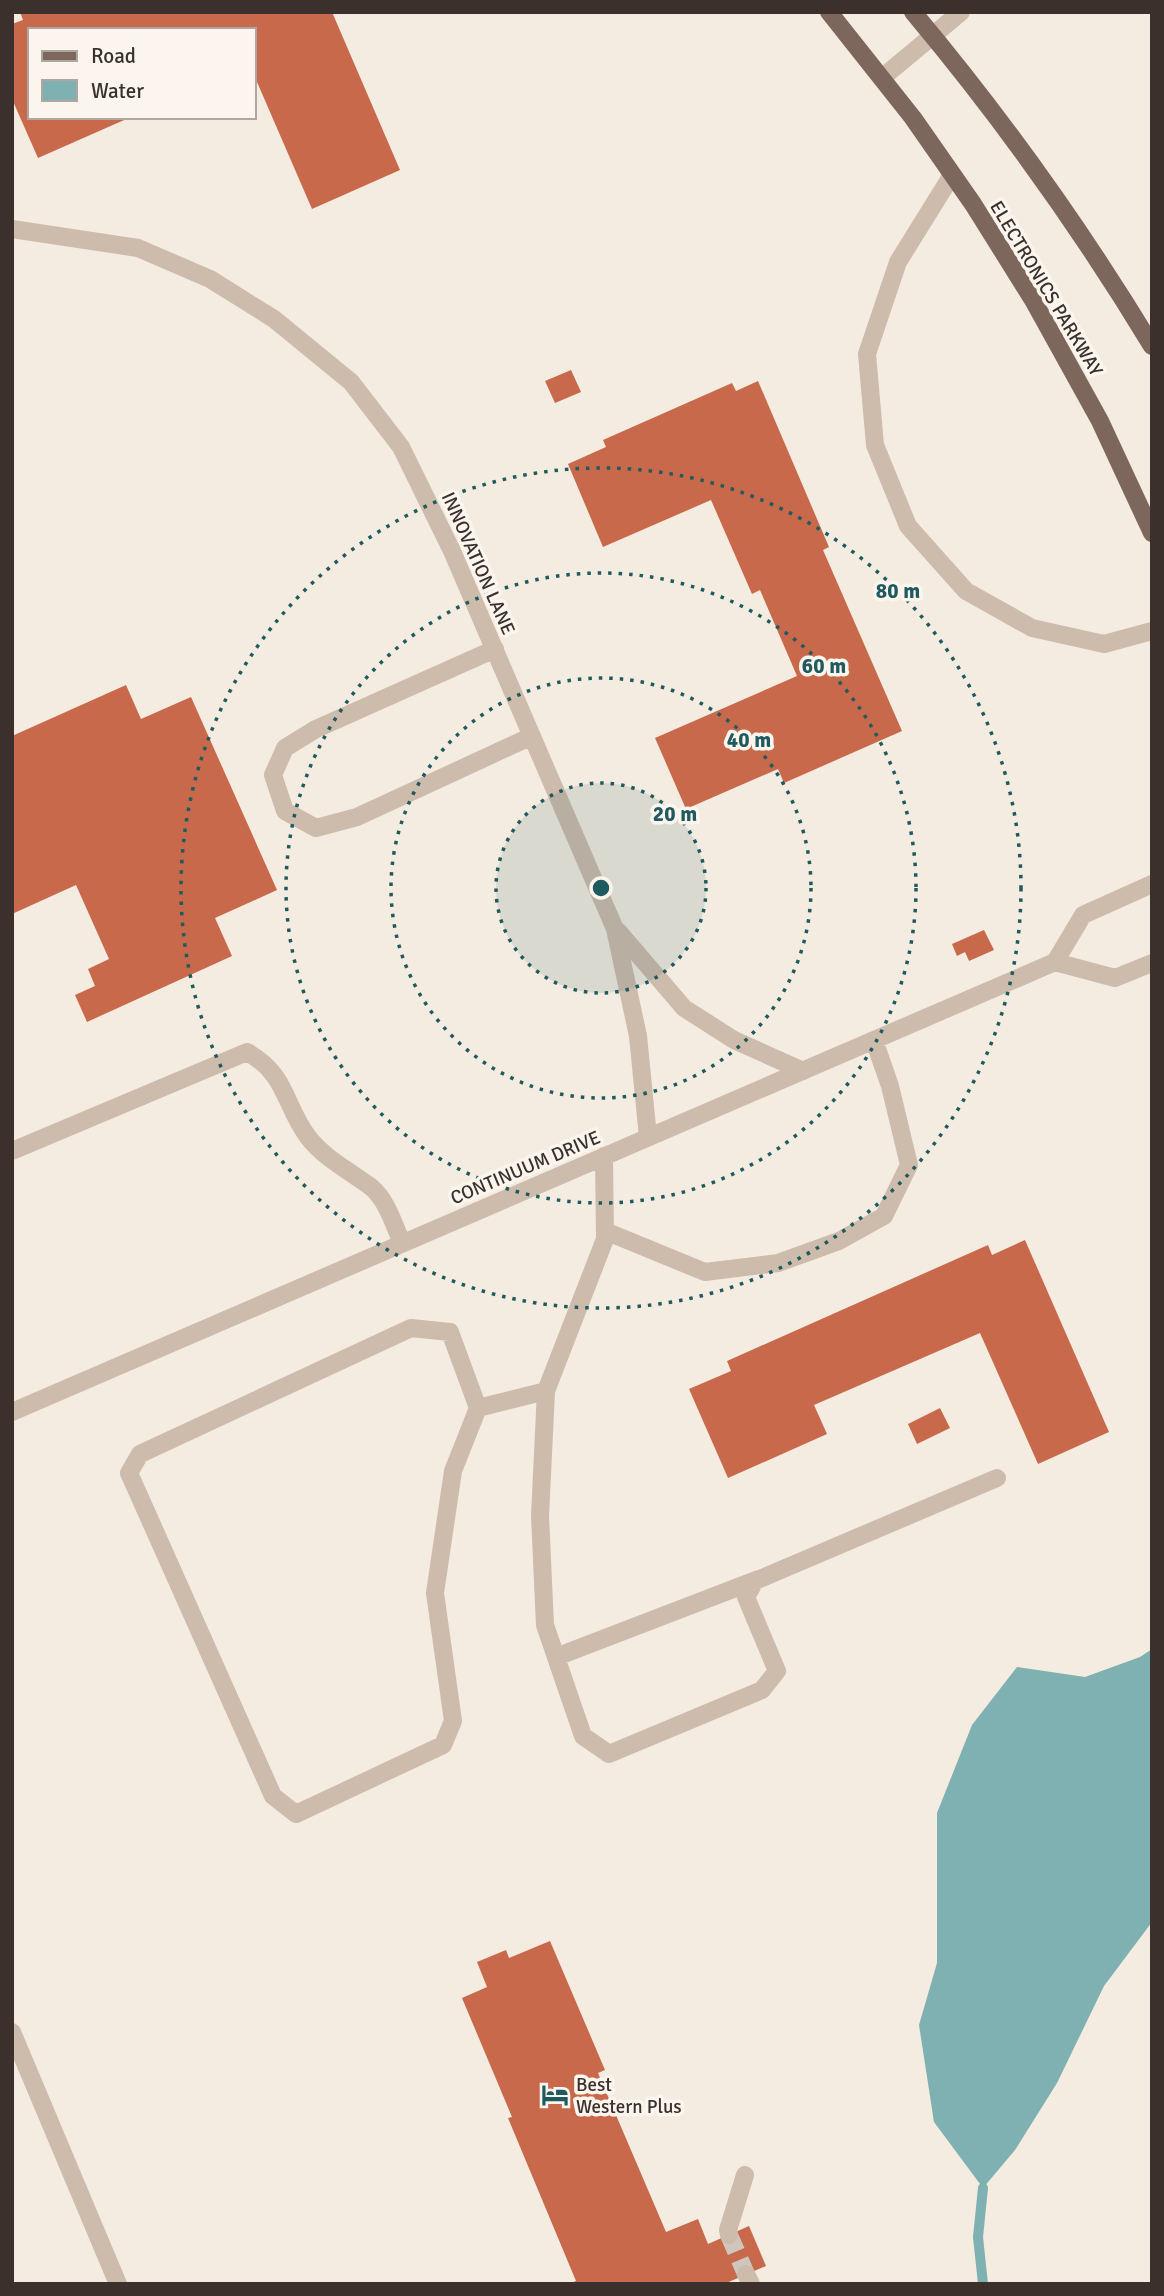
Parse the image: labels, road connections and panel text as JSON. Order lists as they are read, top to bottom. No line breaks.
{"streets":{"main road":["ELECTRONICS PARKWAY"],"street":["INNOVATION LANE","CONTINUUM DRIVE"]},"crossings":[["INNOVATION LANE","CONTINUUM DRIVE"]],"places":{"hotel":["Best Western Plus"]},"legend":["Road","Water"],"rings":["80 m","60 m","40 m","20 m"]}
